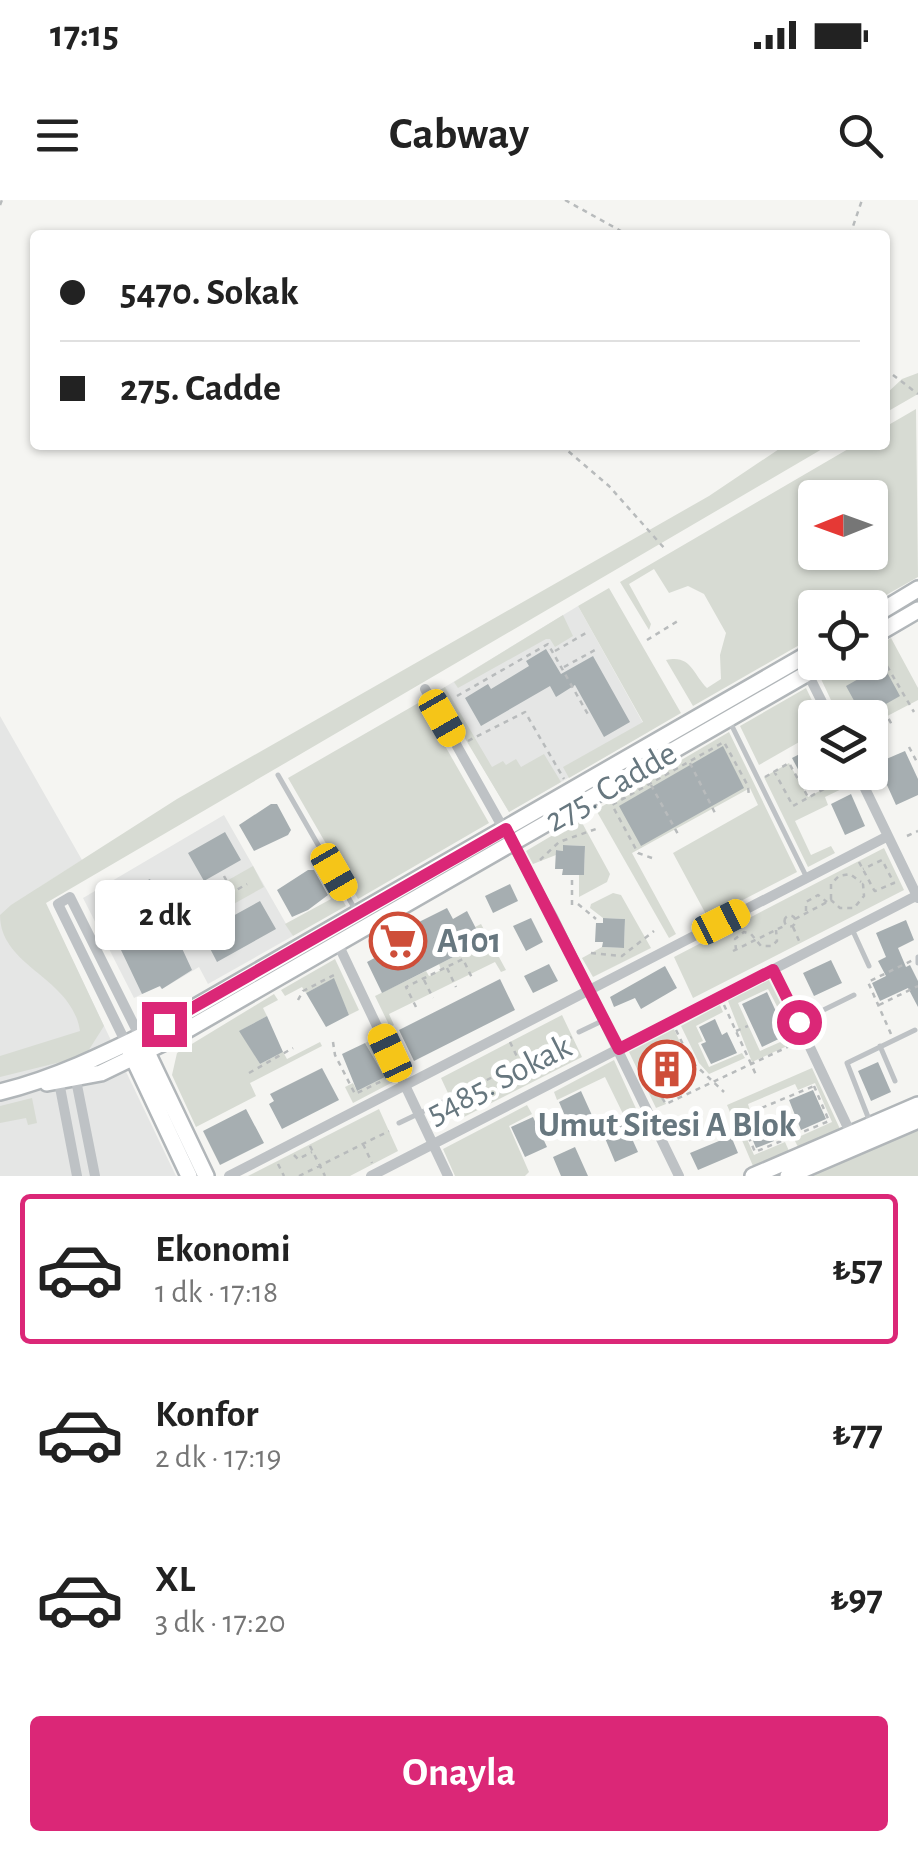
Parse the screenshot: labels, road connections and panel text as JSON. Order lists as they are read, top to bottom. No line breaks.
{"streets":{"street":["275. Cadde","5485. Sokak"]},"places":{"supermarket":["A101"],"building":["Umut Sitesi A Blok"]},"north":"left","page":{"status":"17:15","header":"Cabway","banner":["5470. Sokak","275. Cadde"],"bubble":"2 dk","list":[{"name":"Ekonomi","note":"1 dk · 17:18","value":"₺57"},{"name":"Konfor","note":"2 dk · 17:19","value":"₺77"},{"name":"XL","note":"3 dk · 17:20","value":"₺97"}],"buttons":"Onayla"}}
